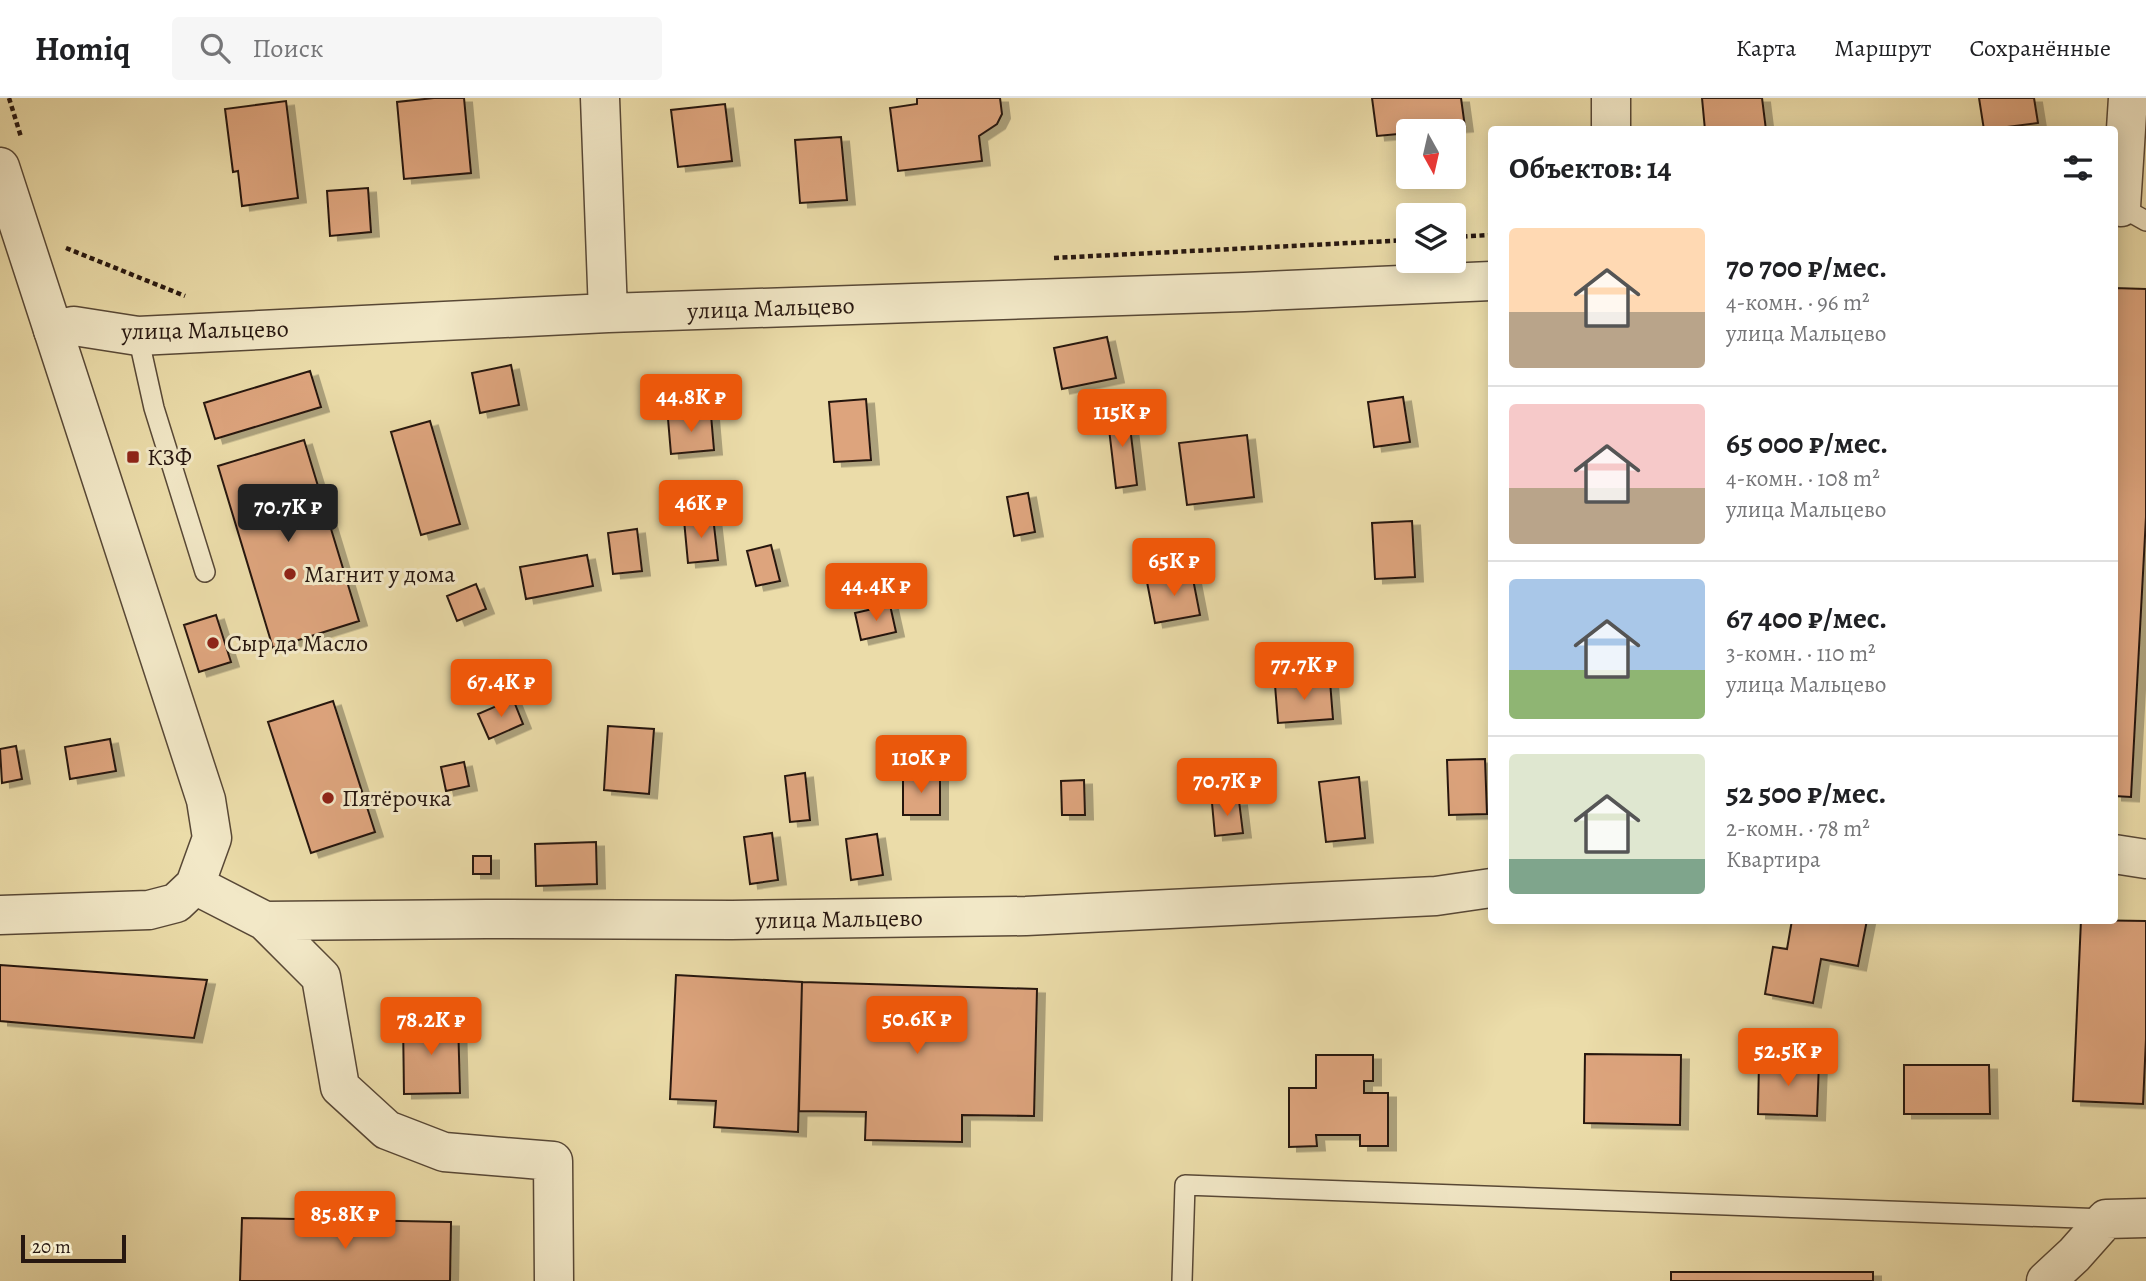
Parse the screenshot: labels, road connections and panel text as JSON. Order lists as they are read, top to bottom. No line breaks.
{"streets":{"street":["улица Мальцево"]},"places":{"transit":["КЗФ"],"other":["Магнит у дома","Сыр да Масло","Пятёрочка"]},"scale_bar":"20 m","north":"bottom","page":{"header":"Homiq","search":"Поиск","nav":["Карта","Маршрут","Сохранённые"],"heading":"Объектов: 14","list":[{"name":"70 700 ₽/мес.","note":"4-комн. · 96 m² · улица Мальцево"},{"name":"65 000 ₽/мес.","note":"4-комн. · 108 m² · улица Мальцево"},{"name":"67 400 ₽/мес.","note":"3-комн. · 110 m² · улица Мальцево"},{"name":"52 500 ₽/мес.","note":"2-комн. · 78 m² · Квартира"}],"price":["44.8K ₽","115K ₽","46K ₽","70.7K ₽","65K ₽","44.4K ₽","77.7K ₽","67.4K ₽","110K ₽","70.7K ₽","50.6K ₽","78.2K ₽","52.5K ₽","85.8K ₽"],"scale":"20 m"}}
